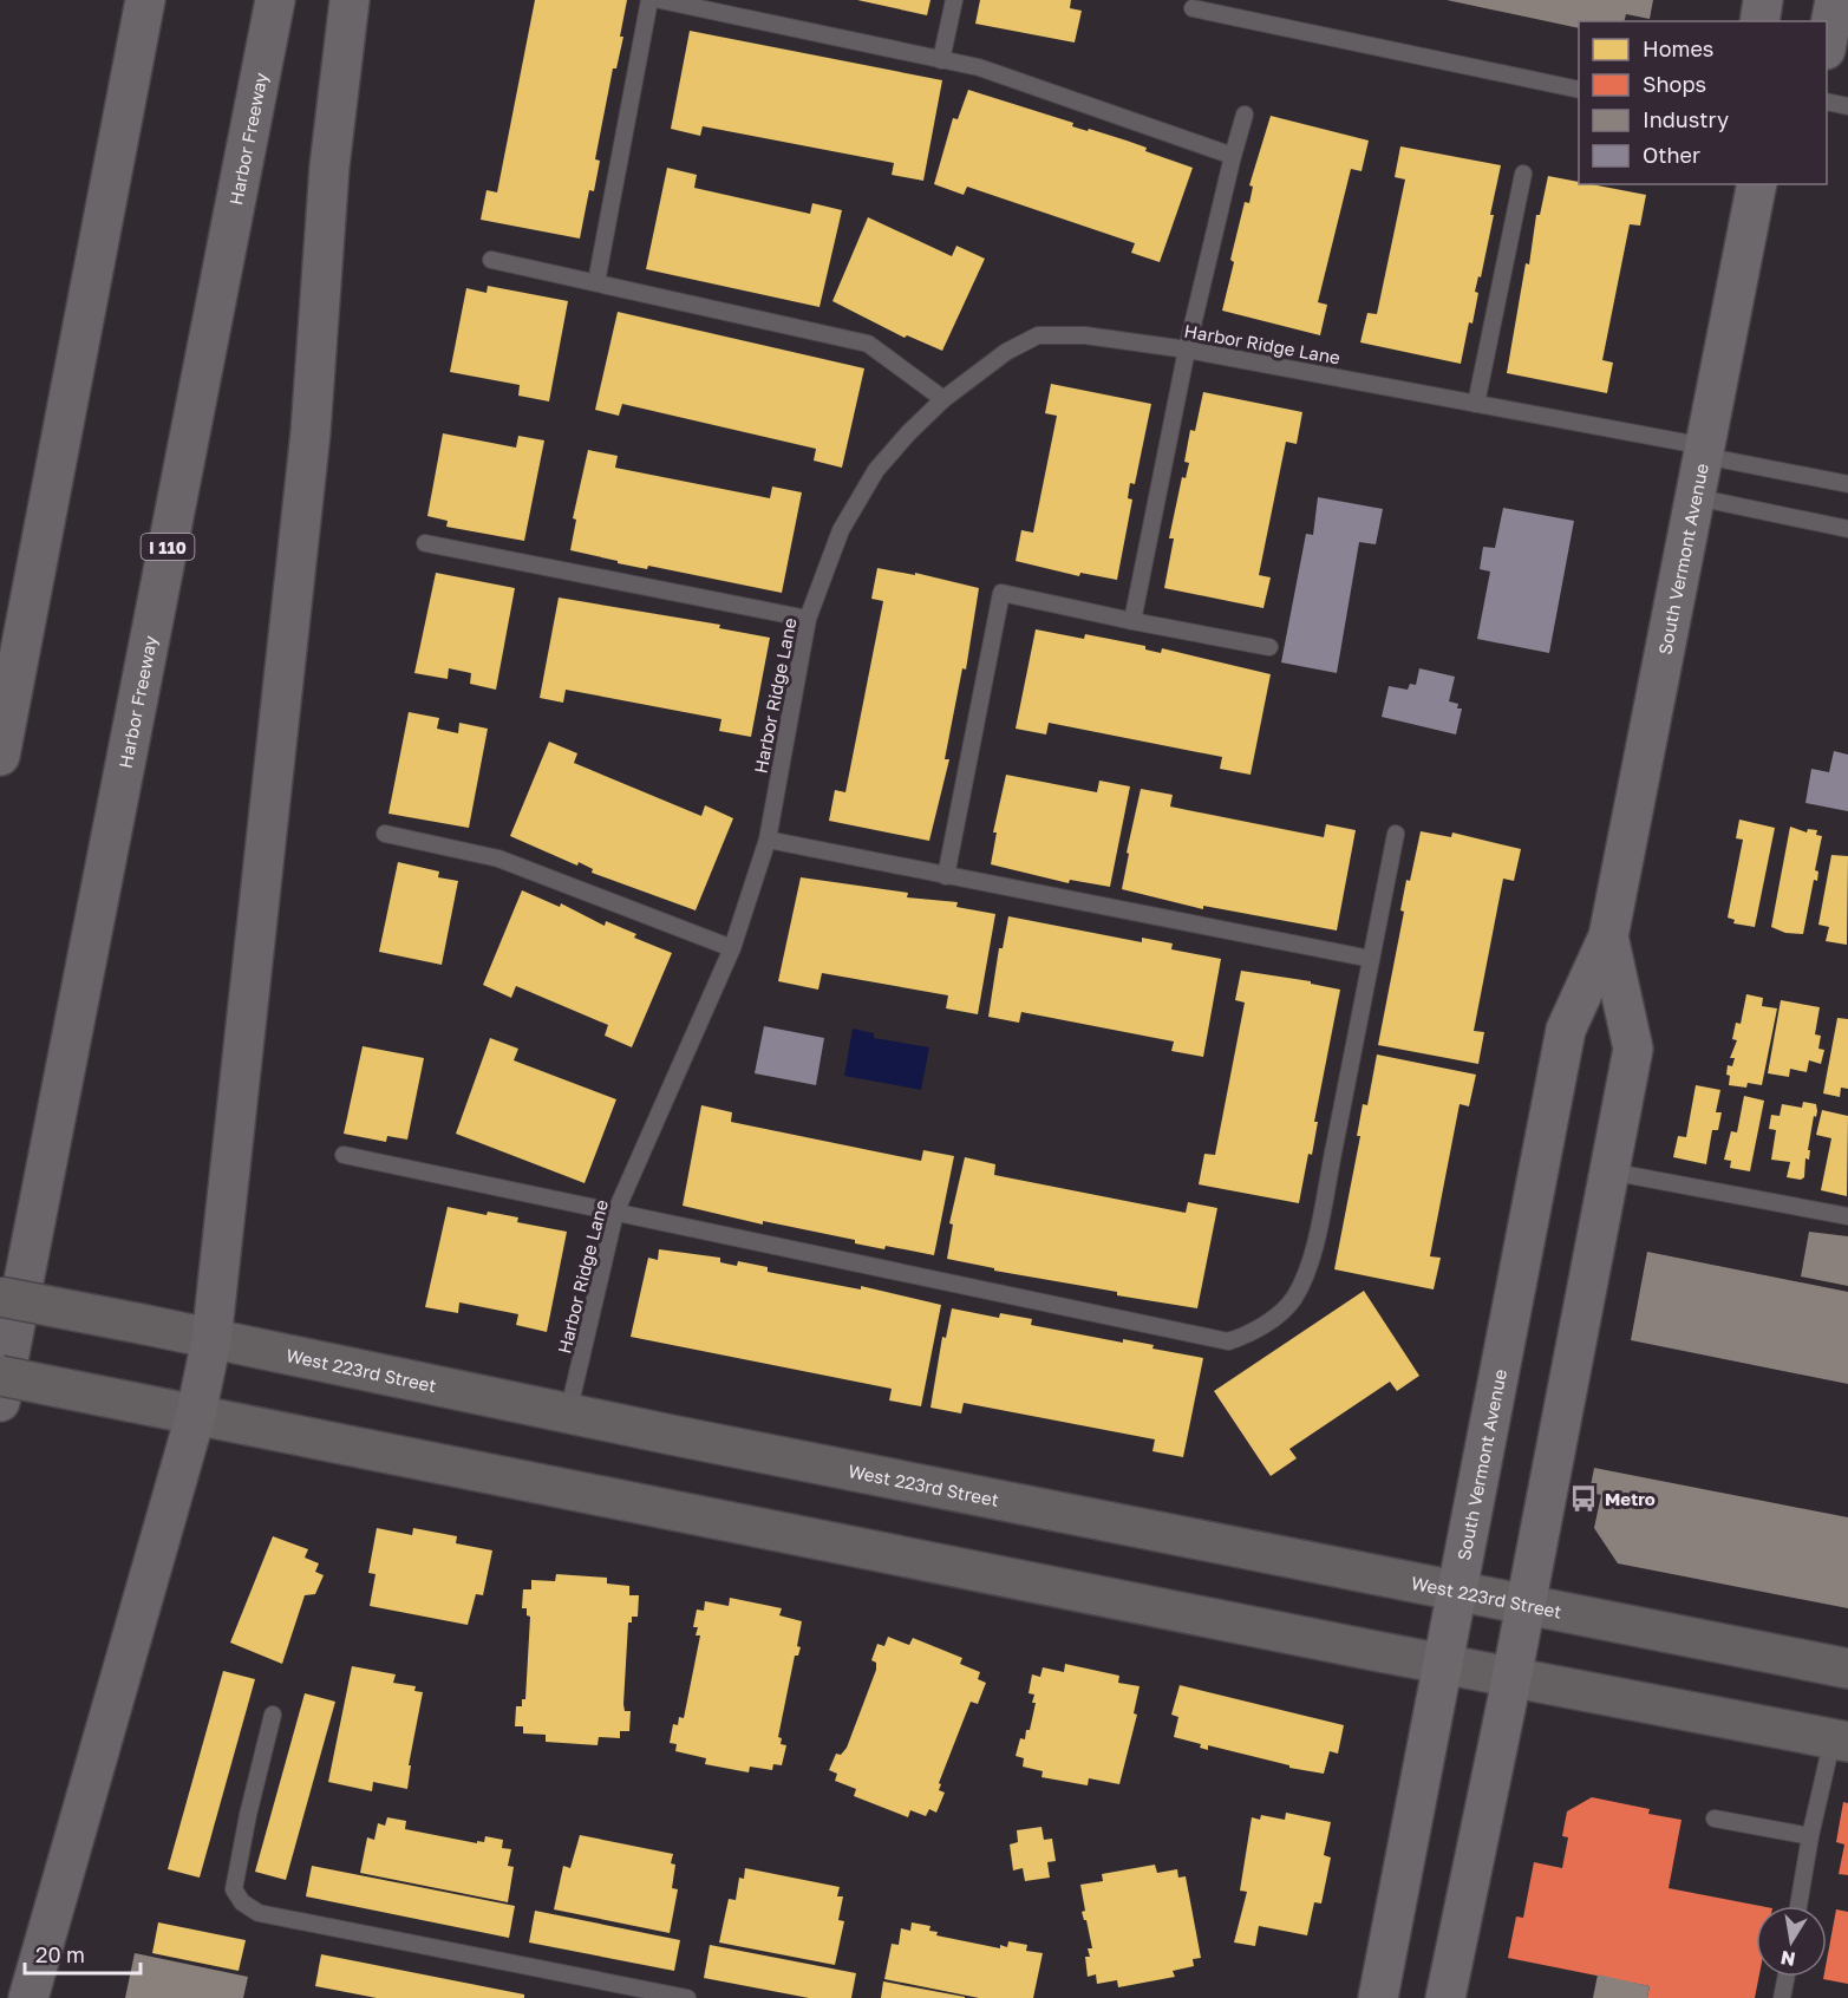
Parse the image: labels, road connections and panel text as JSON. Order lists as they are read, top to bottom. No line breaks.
{"streets":{"highway":["Harbor Freeway","I 110"],"main road":["South Vermont Avenue","West 223rd Street"],"lane":["Harbor Ridge Lane"]},"crossings":[["Harbor Ridge Lane","South Vermont Avenue"],["Harbor Ridge Lane","West 223rd Street"],["South Vermont Avenue","West 223rd Street"]],"places":{"bus stop":["Metro"]},"legend":["Homes","Shops","Industry","Other"],"scale_bar":"20 m","north":"bottom"}
